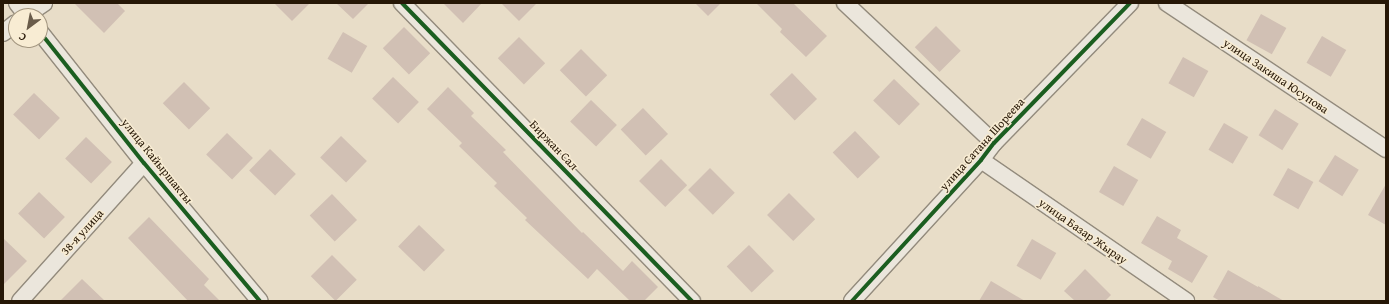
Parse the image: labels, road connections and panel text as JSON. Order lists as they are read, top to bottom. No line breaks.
{"streets":{"street":["улица Закиша Юсупова","улица Сатана Шореева","Биржан Сал","улица Кайыршакты","улица Базар Жырау","38-я улица"]},"crossings":[["улица Сатана Шореева","улица Базар Жырау"],["улица Кайыршакты","38-я улица"]],"north":"bottom left"}
